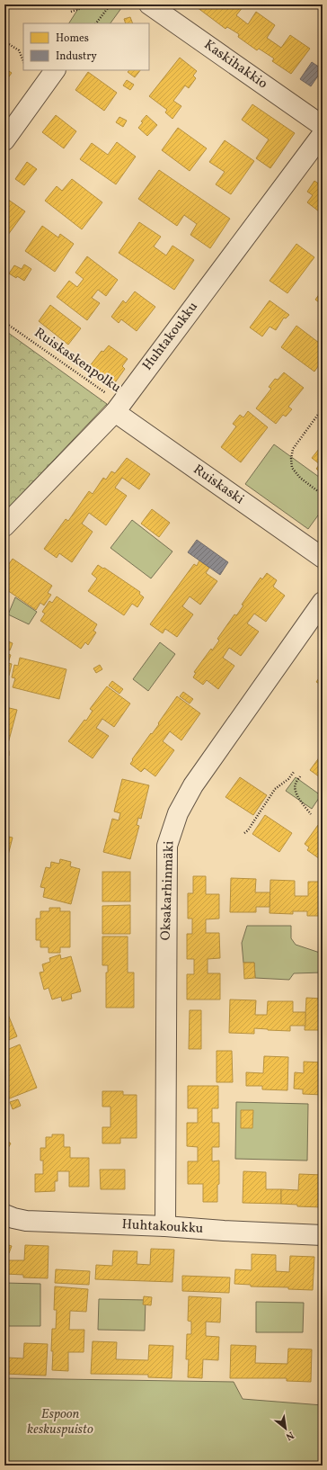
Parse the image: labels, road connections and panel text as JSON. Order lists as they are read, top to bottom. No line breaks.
{"streets":{"street":["Kaskihakkio","Huhtakoukku","Ruiskaski","Oksakarhinmäki"],"path":["Ruiskaskenpolku"]},"crossings":[["Huhtakoukku","Ruiskaskenpolku"],["Huhtakoukku","Ruiskaski"],["Huhtakoukku","Oksakarhinmäki"],["Ruiskaskenpolku","Ruiskaski"]],"parks":["Espoon keskuspuisto"],"legend":["Homes","Industry"],"north":"bottom right"}
